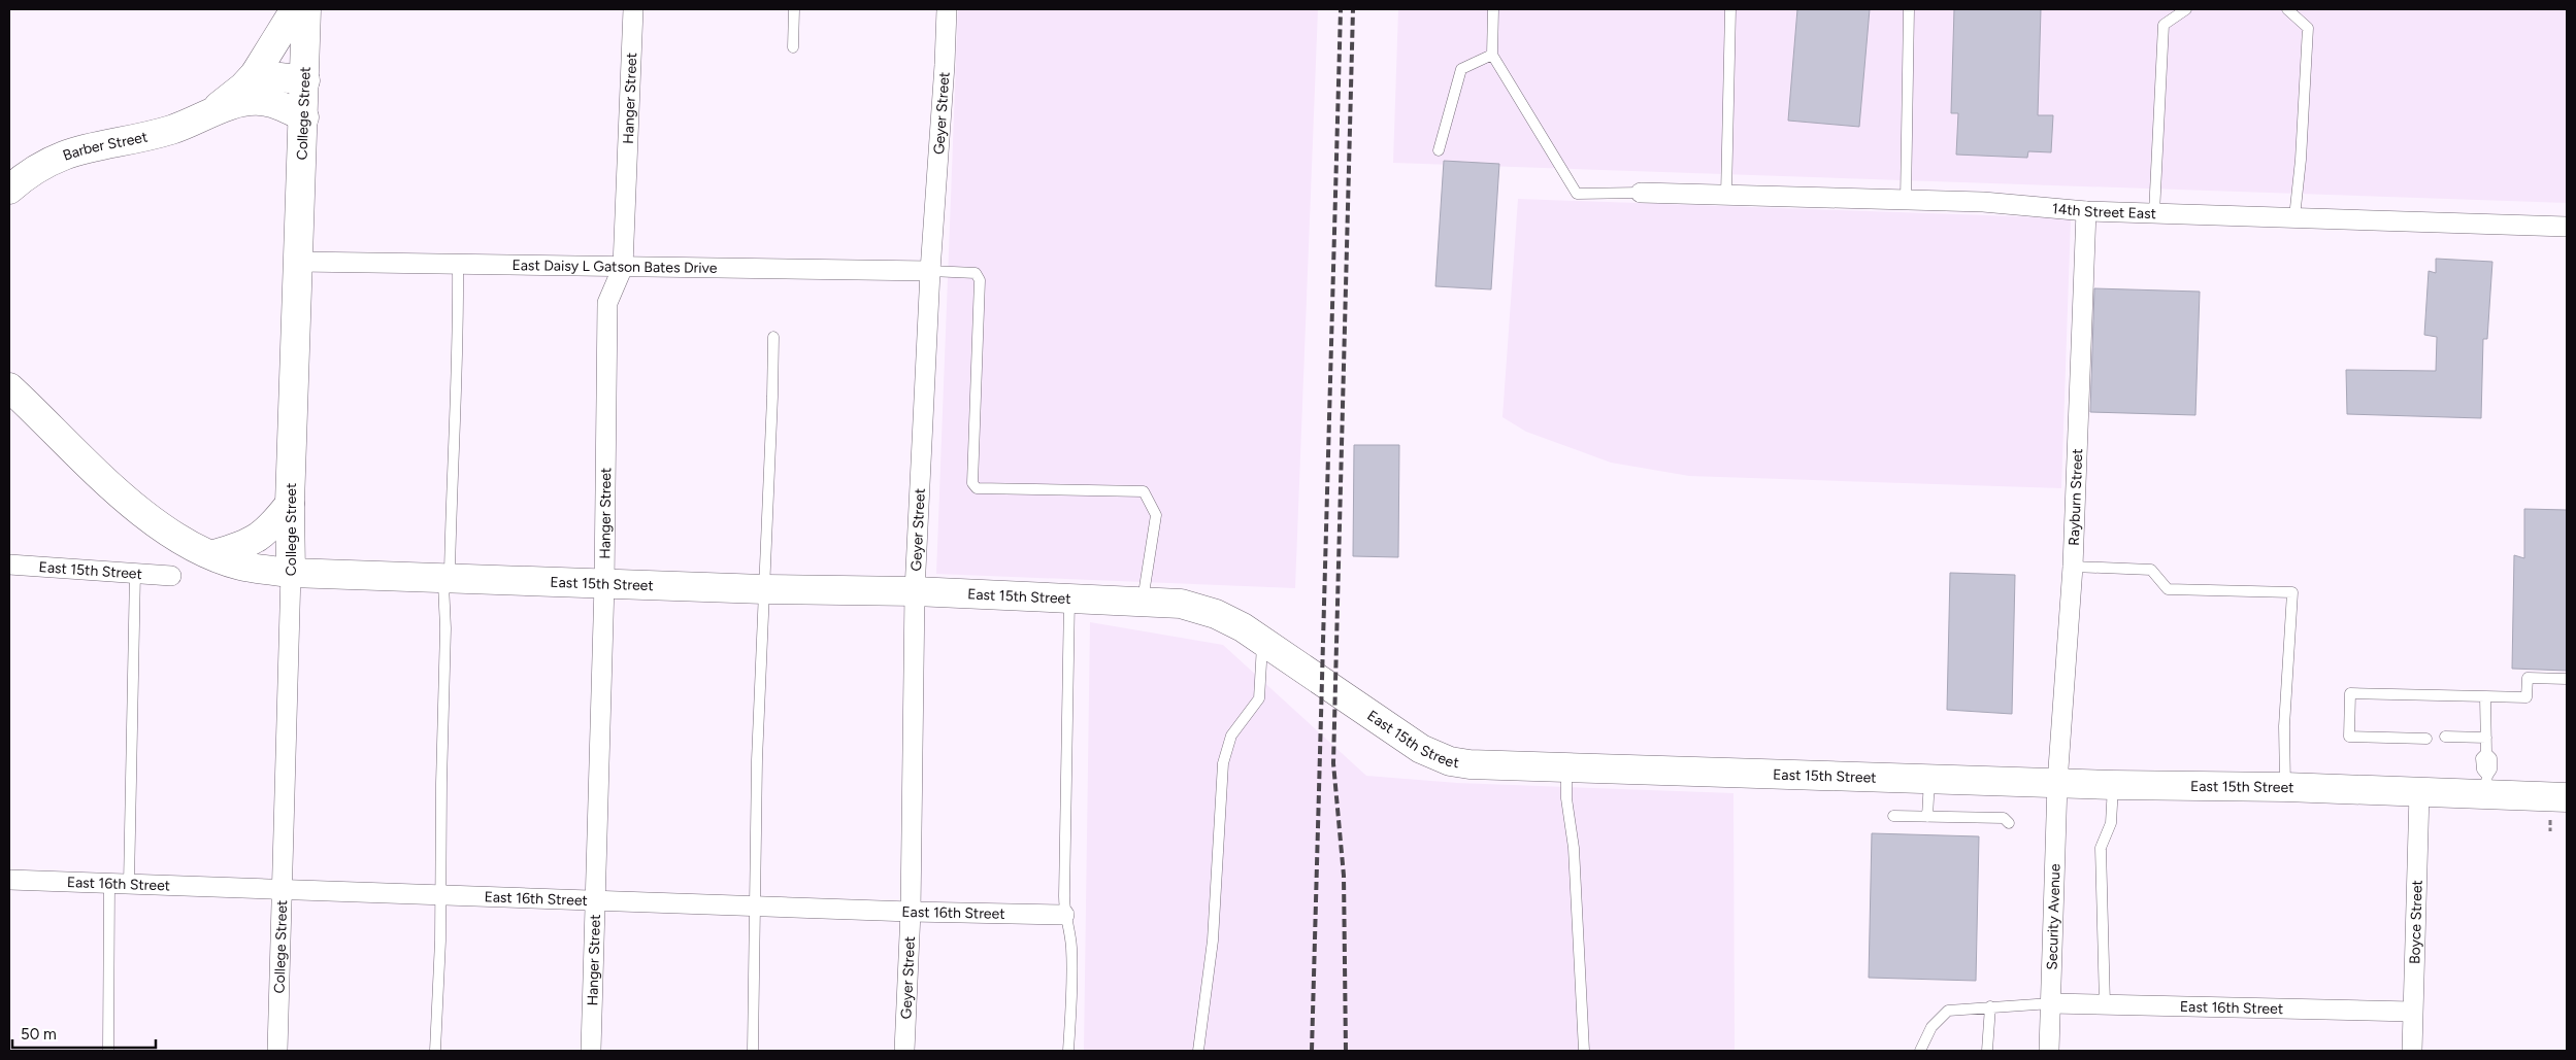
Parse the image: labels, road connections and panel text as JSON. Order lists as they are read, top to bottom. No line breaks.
{"streets":{"main road":["College Street","Barber Street","East 15th Street"],"street":["Hanger Street","Geyer Street","14th Street East","East Daisy L Gatson Bates Drive","Rayburn Street","East 16th Street","Security Avenue","Boyce Street"]},"crossings":[["Hanger Street","East Daisy L Gatson Bates Drive"],["Hanger Street","East 15th Street"],["Hanger Street","East 16th Street"],["College Street","Barber Street"],["College Street","East Daisy L Gatson Bates Drive"],["College Street","East 15th Street"],["College Street","East 16th Street"],["Geyer Street","East Daisy L Gatson Bates Drive"],["Geyer Street","East 15th Street"],["Geyer Street","East 16th Street"],["14th Street East","Rayburn Street"],["Rayburn Street","East 15th Street"],["Rayburn Street","Security Avenue"],["East 15th Street","Security Avenue"],["East 15th Street","Boyce Street"],["East 16th Street","Security Avenue"],["East 16th Street","Boyce Street"]],"scale_bar":"50 m"}
